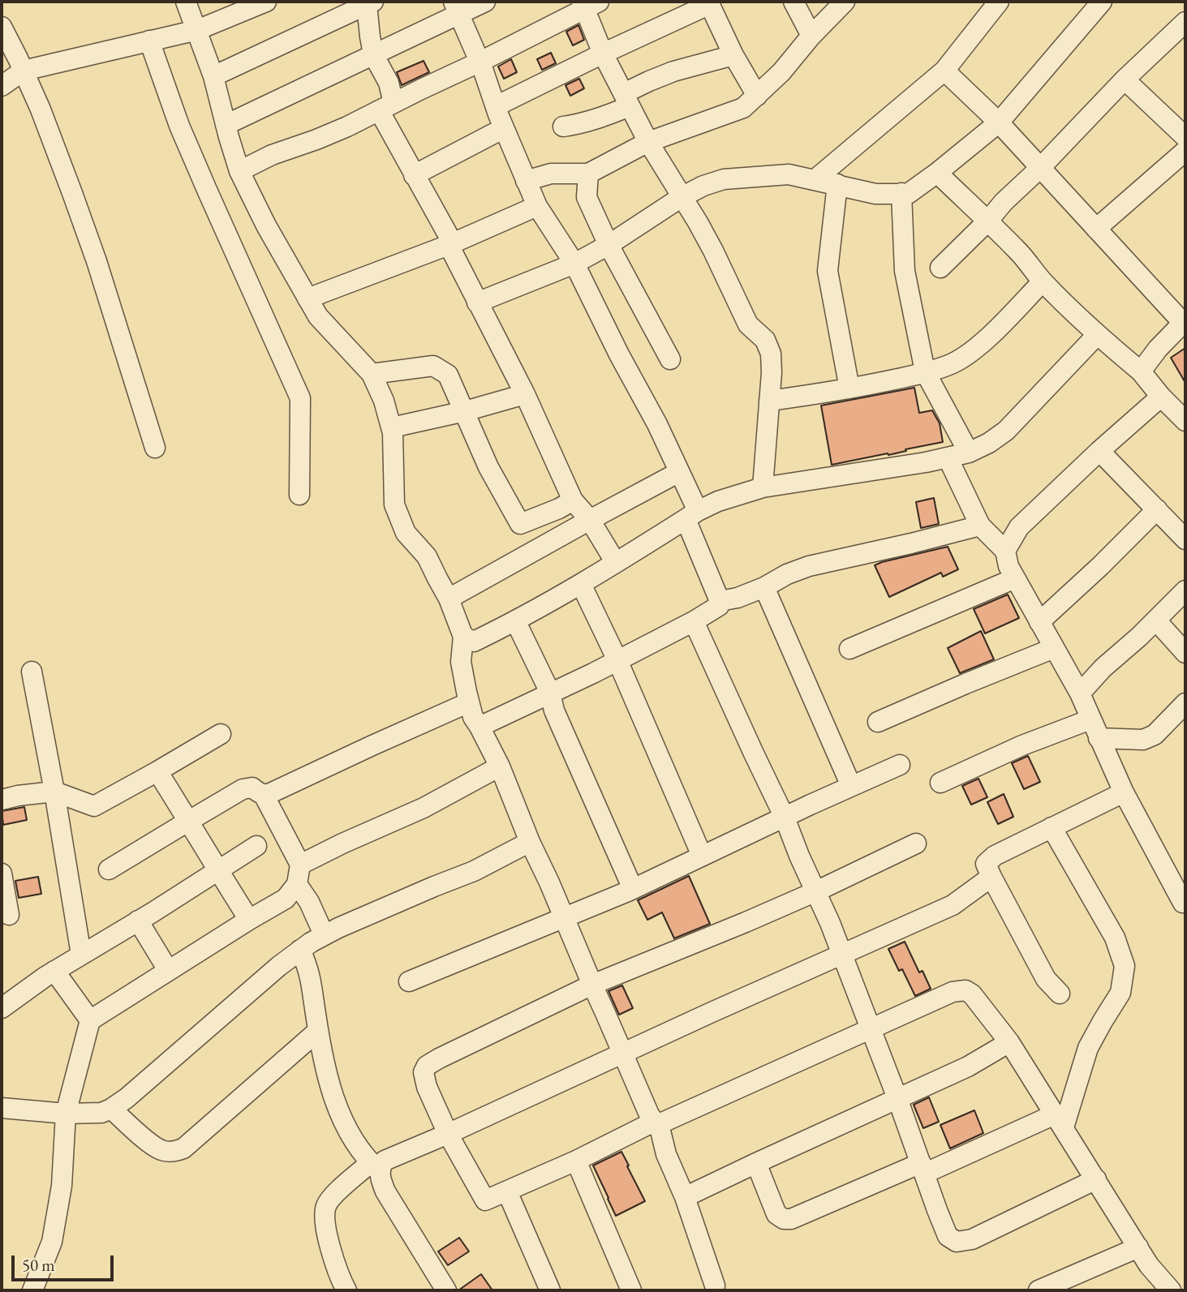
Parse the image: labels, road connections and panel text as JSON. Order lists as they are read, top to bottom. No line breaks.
{"scale_bar":"50 m"}
